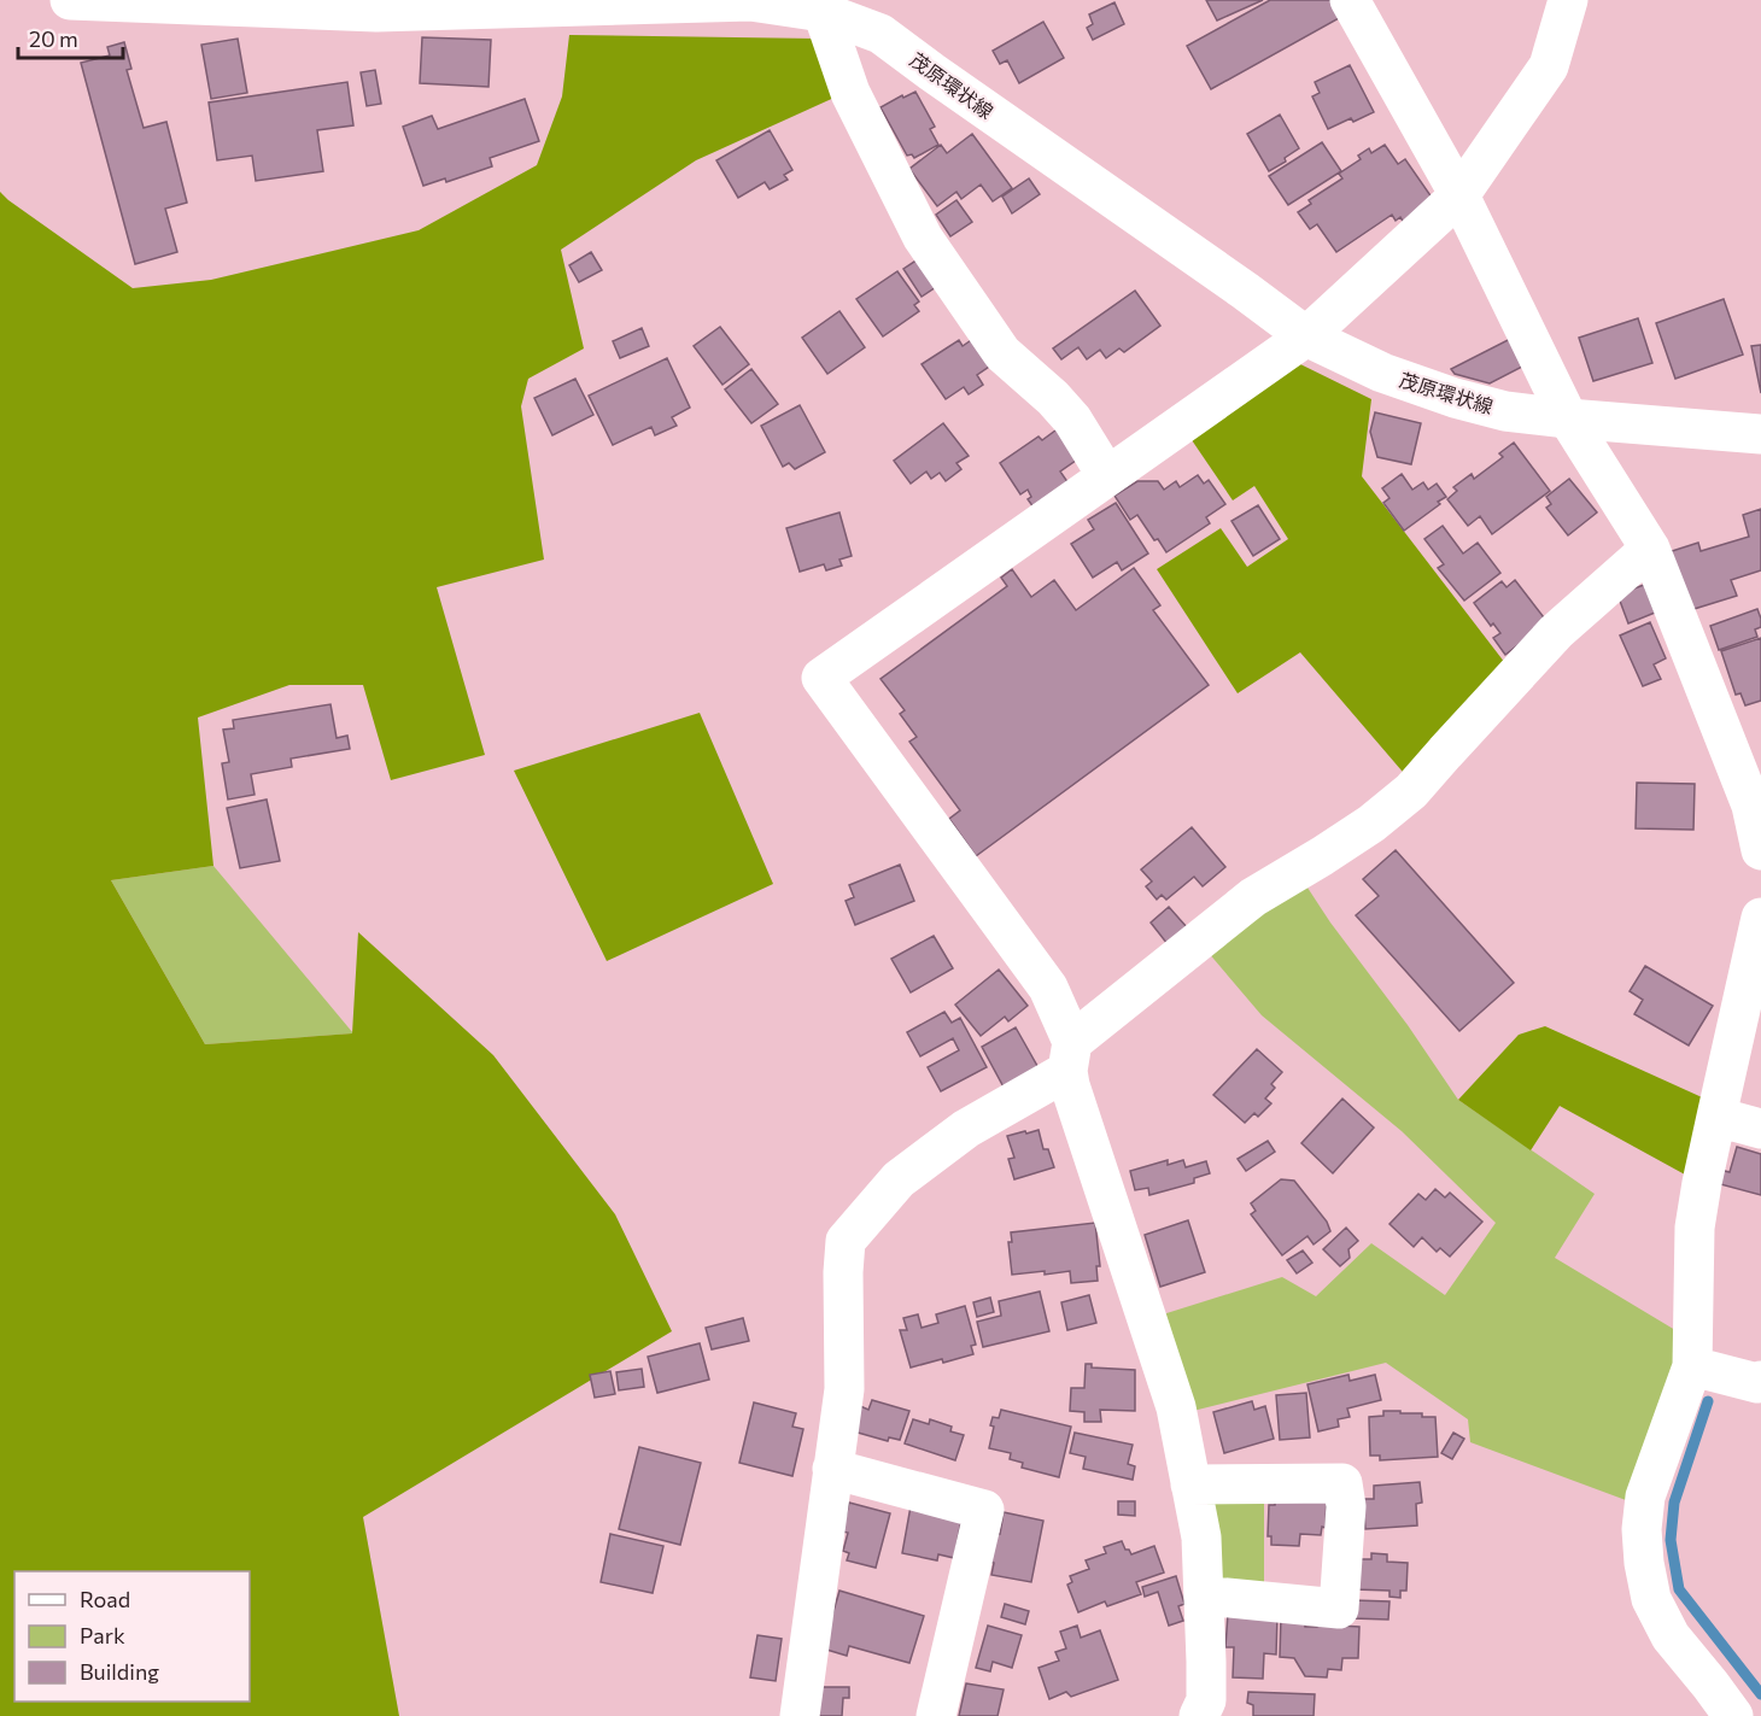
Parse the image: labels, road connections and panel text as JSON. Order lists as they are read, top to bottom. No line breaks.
{"streets":{"street":["茂原環状線"]},"legend":["Road","Park","Building"],"scale_bar":"20 m"}
